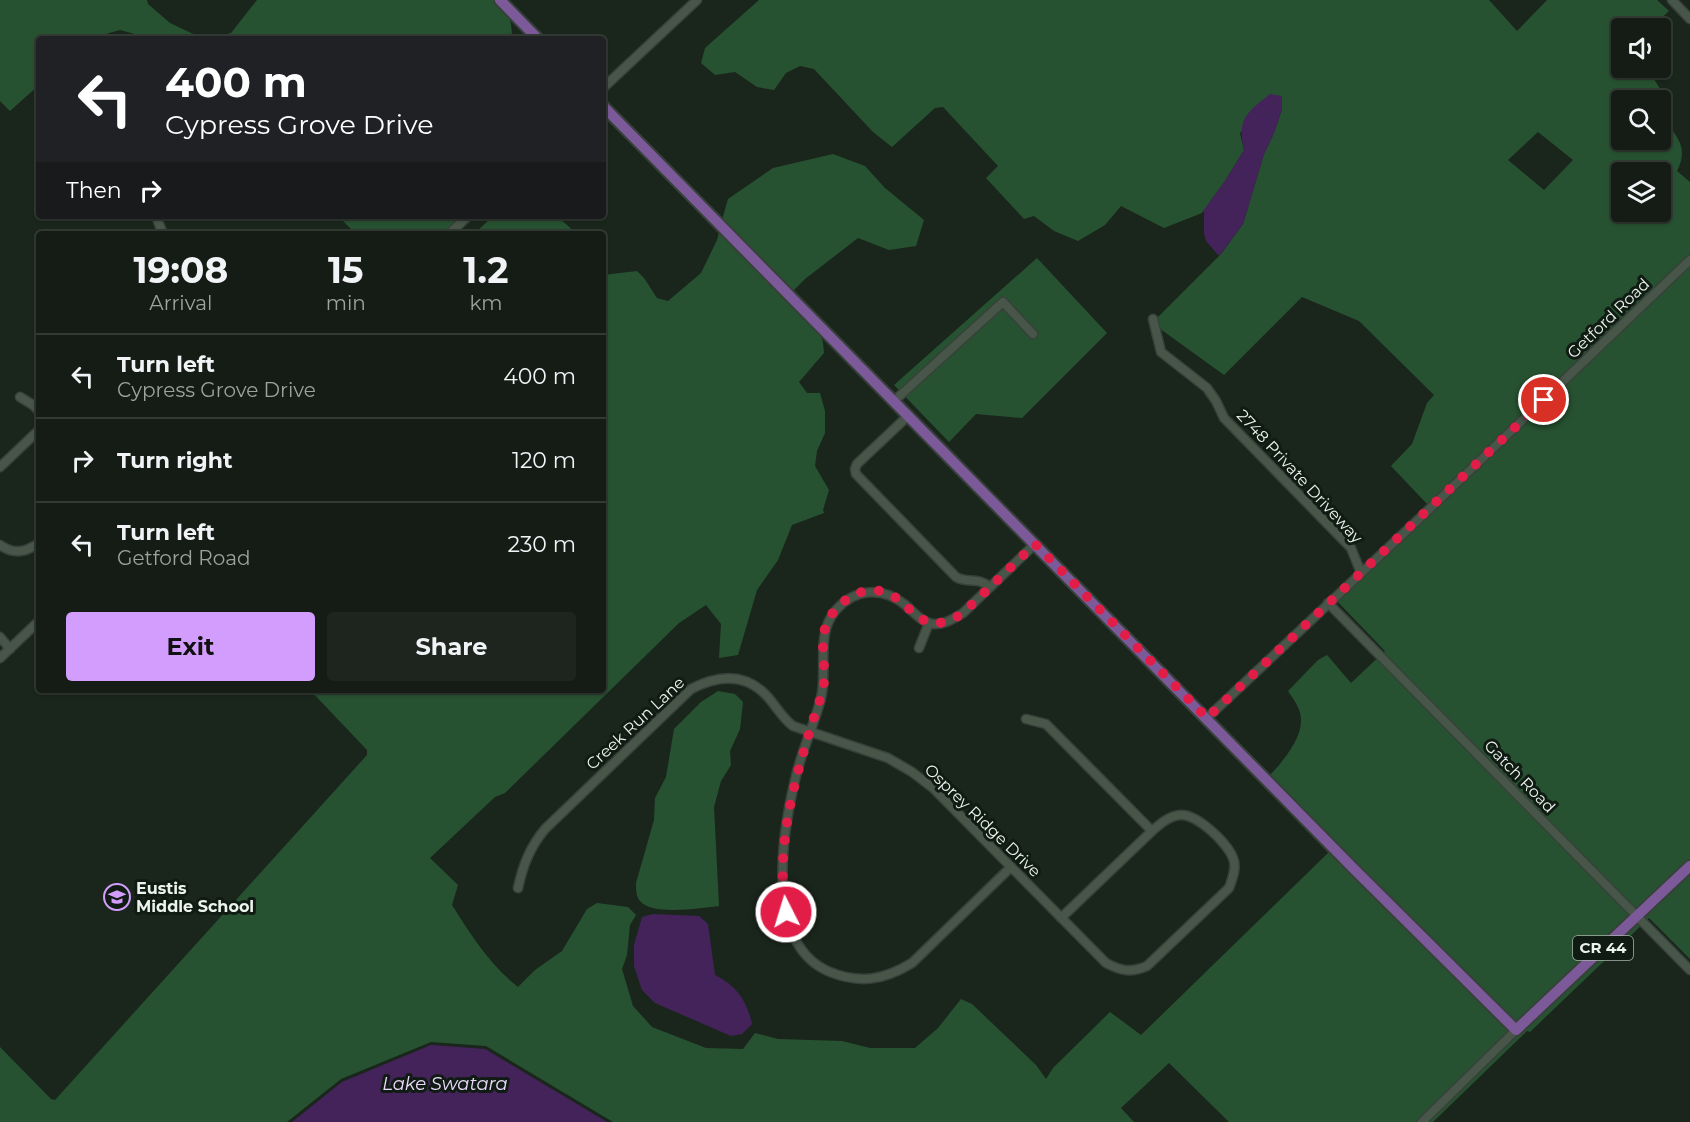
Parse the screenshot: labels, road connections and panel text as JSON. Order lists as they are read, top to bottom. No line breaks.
{"streets":{"main road":["CR 44"],"street":["Getford Road","2748 Private Driveway","Creek Run Lane","Gatch Road","Osprey Ridge Drive"]},"crossings":[["Getford Road","2748 Private Driveway"],["Getford Road","Gatch Road"],["Creek Run Lane","Osprey Ridge Drive"],["Gatch Road","CR 44"]],"water":["Lake Swatara"],"places":{"school or university":["Eustis Middle School"]},"page":{"turn":["400 m","Cypress Grove Drive"],"then":"Then","eta":["19:08","Arrival","15","min","1.2","km"],"list":[{"name":"Turn left","note":"Cypress Grove Drive","value":"400 m"},{"name":"Turn right","value":"120 m"},{"name":"Turn left","note":"Getford Road","value":"230 m"}],"buttons":["Exit","Share"]}}
